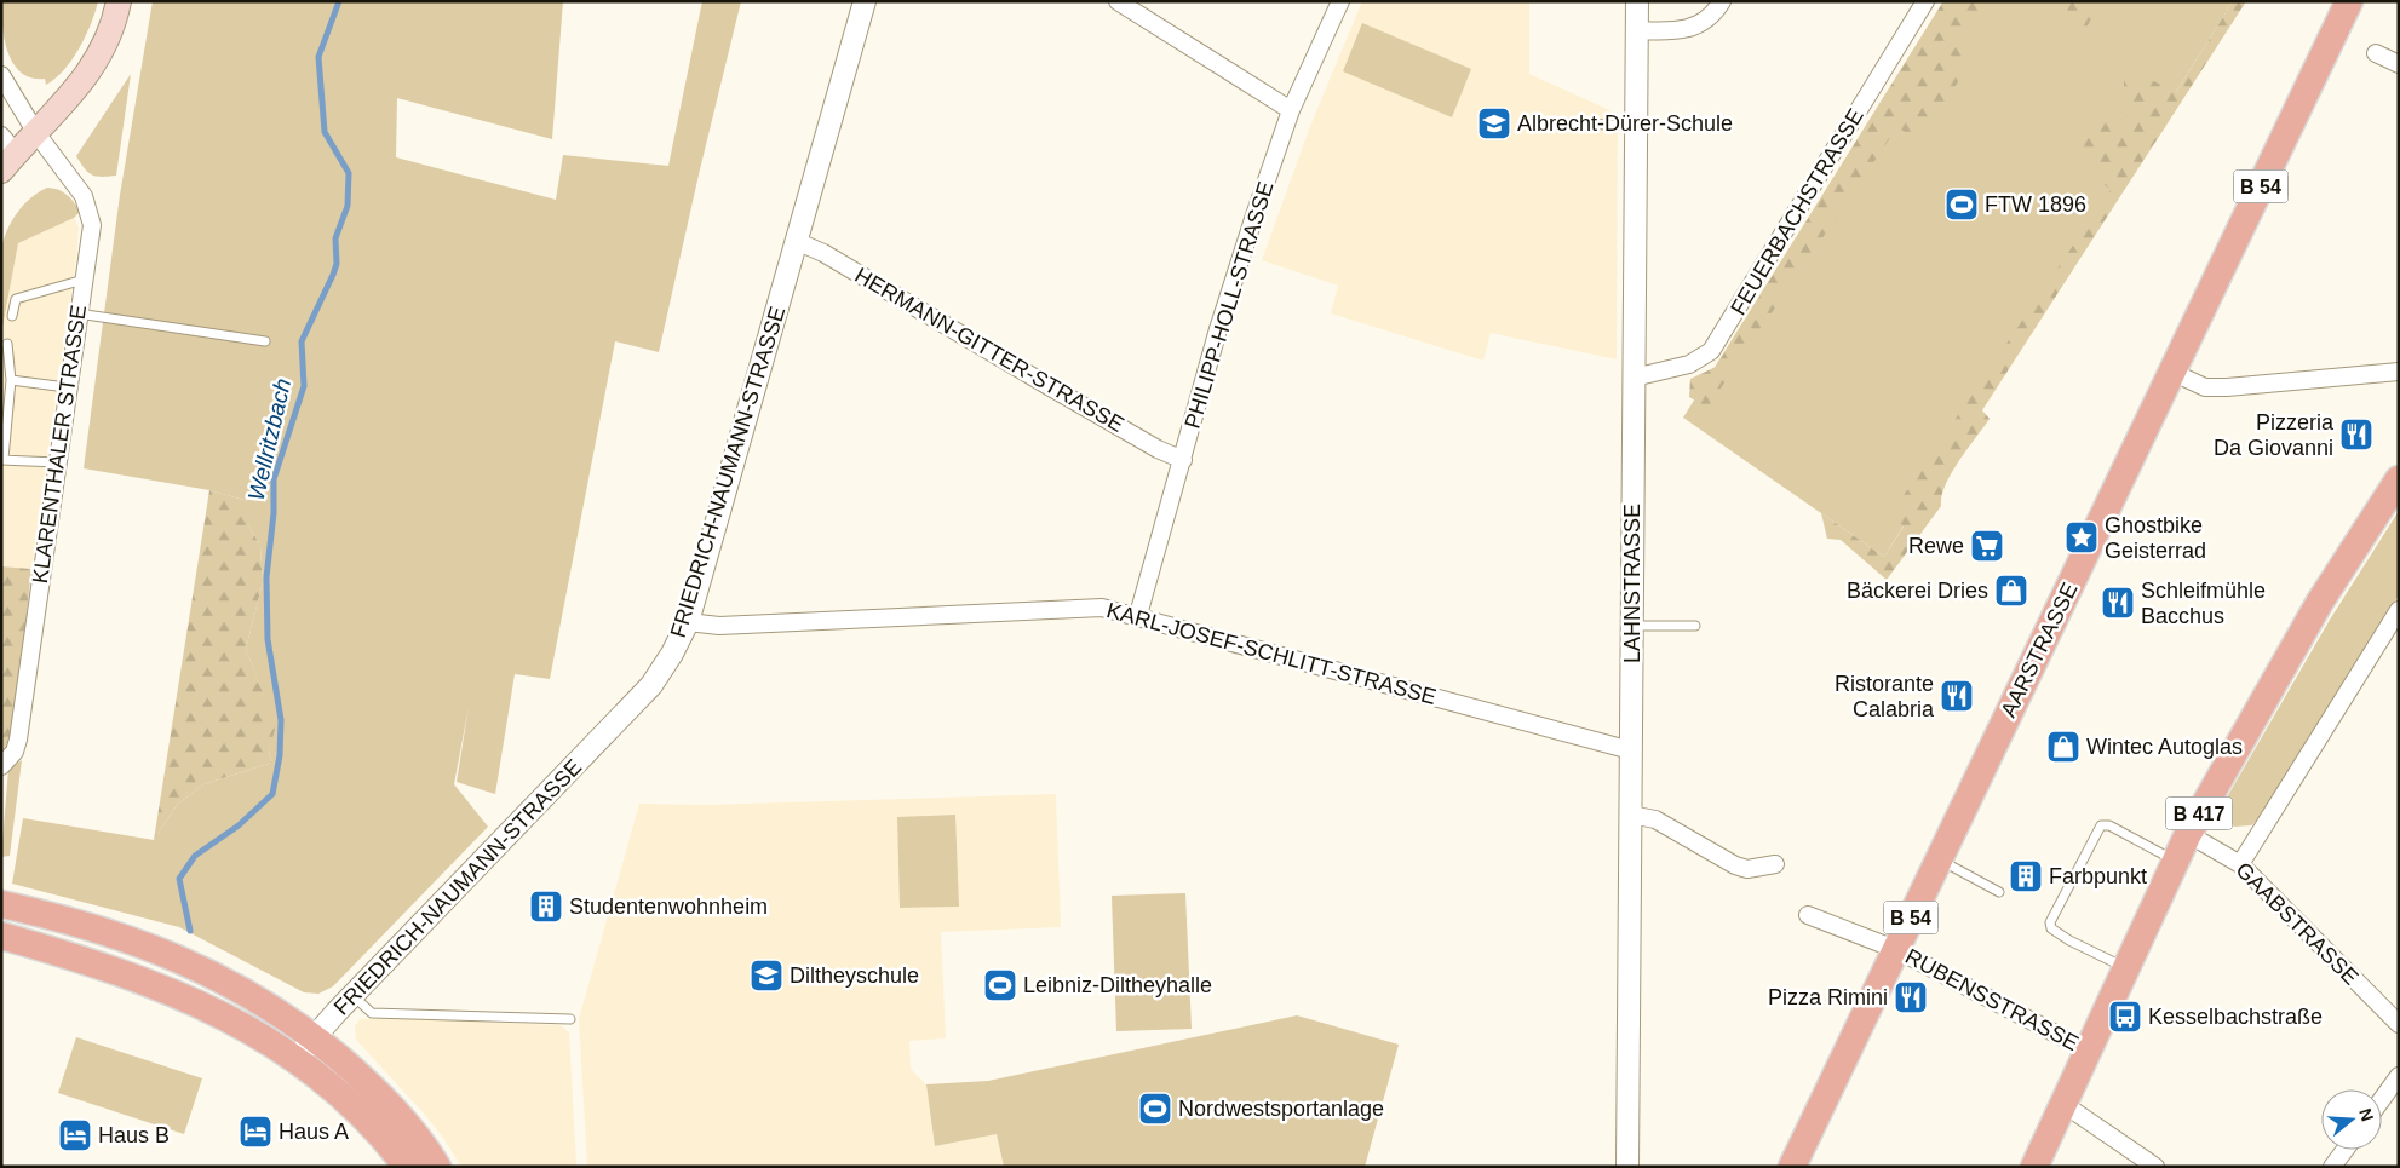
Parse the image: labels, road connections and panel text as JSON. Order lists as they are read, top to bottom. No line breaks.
{"streets":{"main road":["B 54","AARSTRASSE","B 417"],"street":["FEUERBACHSTRASSE","PHILIPP-HOLL-STRASSE","HERMANN-GITTER-STRASSE","KLARENTHALER STRASSE","FRIEDRICH-NAUMANN-STRASSE","LAHNSTRASSE","KARL-JOSEF-SCHLITT-STRASSE","GAABSTRASSE","RUBENSSTRASSE"]},"crossings":[["FEUERBACHSTRASSE","LAHNSTRASSE"],["PHILIPP-HOLL-STRASSE","HERMANN-GITTER-STRASSE"],["PHILIPP-HOLL-STRASSE","KARL-JOSEF-SCHLITT-STRASSE"],["HERMANN-GITTER-STRASSE","FRIEDRICH-NAUMANN-STRASSE"],["FRIEDRICH-NAUMANN-STRASSE","KARL-JOSEF-SCHLITT-STRASSE"],["LAHNSTRASSE","KARL-JOSEF-SCHLITT-STRASSE"],["AARSTRASSE","RUBENSSTRASSE"],["B 417","GAABSTRASSE"],["B 417","RUBENSSTRASSE"]],"water":["Wellritzbach"],"places":{"school or university":["Albrecht-Dürer-Schule","Diltheyschule"],"sports":["FTW 1896","Leibniz-Diltheyhalle","Nordwestsportanlage"],"restaurant":["Pizzeria Da Giovanni","Schleifmühle Bacchus","Ristorante Calabria","Pizza Rimini"],"place":["Ghostbike Geisterrad"],"supermarket":["Rewe"],"shop":["Bäckerei Dries","Wintec Autoglas"],"building":["Farbpunkt","Studentenwohnheim"],"bus stop":["Kesselbachstraße"],"hotel":["Haus A","Haus B"]},"north":"right"}
